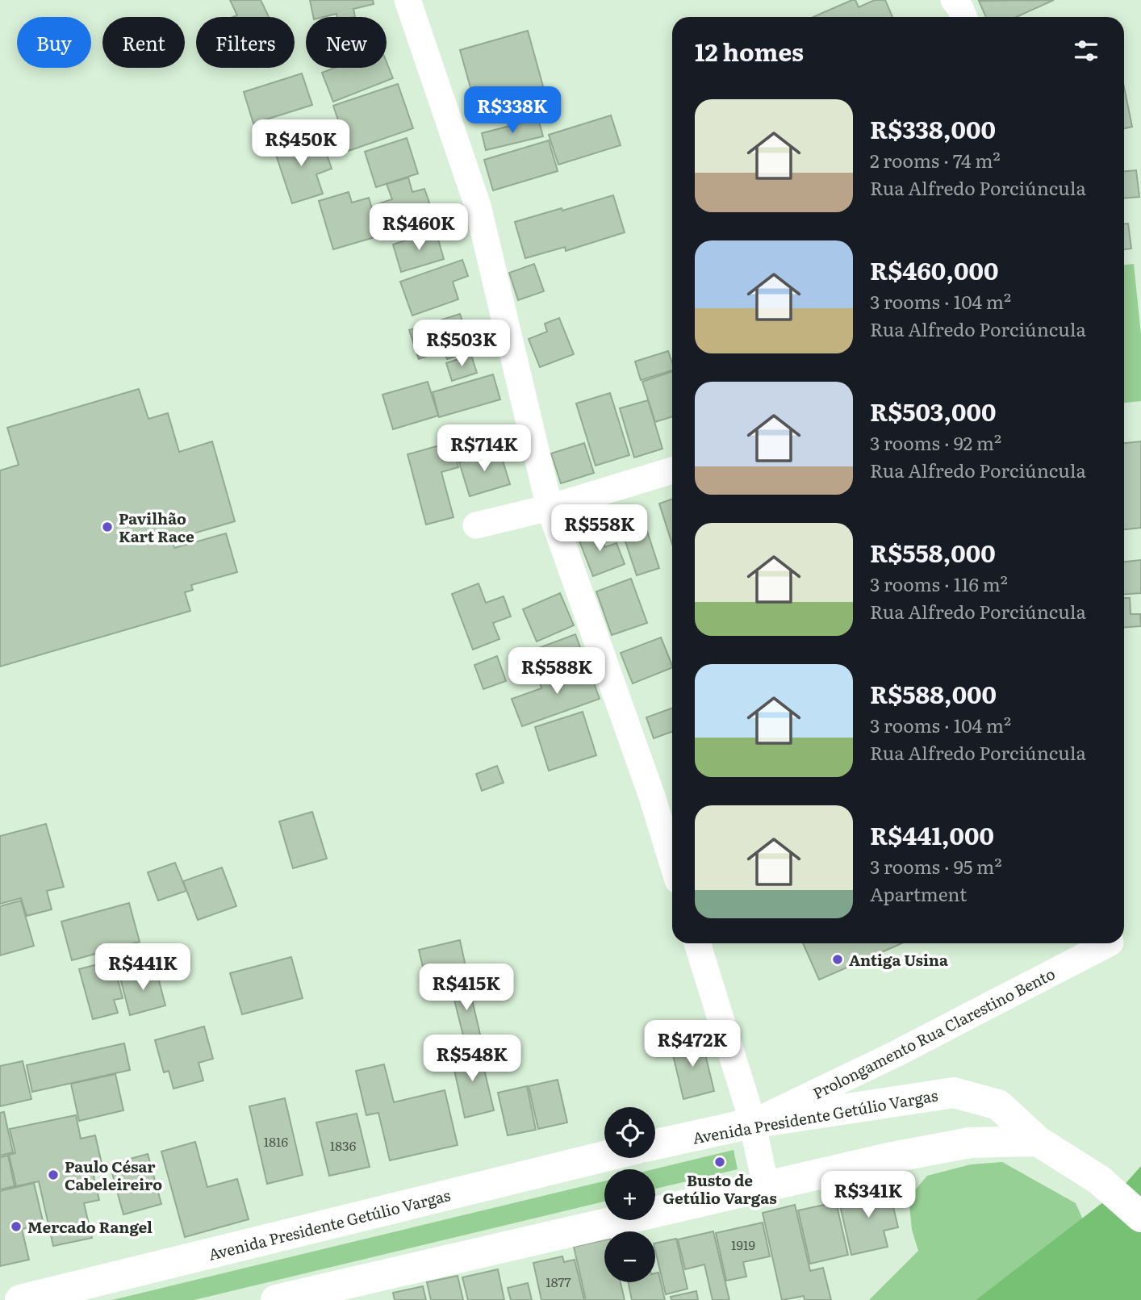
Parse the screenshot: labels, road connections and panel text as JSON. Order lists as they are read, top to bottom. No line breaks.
{"streets":{"main road":["Avenida Presidente Getúlio Vargas"],"street":["Prolongamento Rua Clarestino Bento"]},"crossings":[["Prolongamento Rua Clarestino Bento","Avenida Presidente Getúlio Vargas"]],"places":["Pavilhão Kart Race","Antiga Usina","Busto de Getúlio Vargas","Paulo César Cabeleireiro","Mercado Rangel"],"house_numbers":["1816","1836","1919","1877"],"page":{"chip":["Buy","Rent","Filters","New"],"heading":"12 homes","list":[{"name":"R$338,000","note":"2 rooms · 74 m² · Rua Alfredo Porciúncula"},{"name":"R$460,000","note":"3 rooms · 104 m² · Rua Alfredo Porciúncula"},{"name":"R$503,000","note":"3 rooms · 92 m² · Rua Alfredo Porciúncula"},{"name":"R$558,000","note":"3 rooms · 116 m² · Rua Alfredo Porciúncula"},{"name":"R$588,000","note":"3 rooms · 104 m² · Rua Alfredo Porciúncula"},{"name":"R$441,000","note":"3 rooms · 95 m² · Apartment"}],"price":["R$338K","R$450K","R$460K","R$503K","R$714K","R$558K","R$588K","R$441K","R$415K","R$472K","R$548K","R$341K"],"map_buttons":["+","−"]}}
